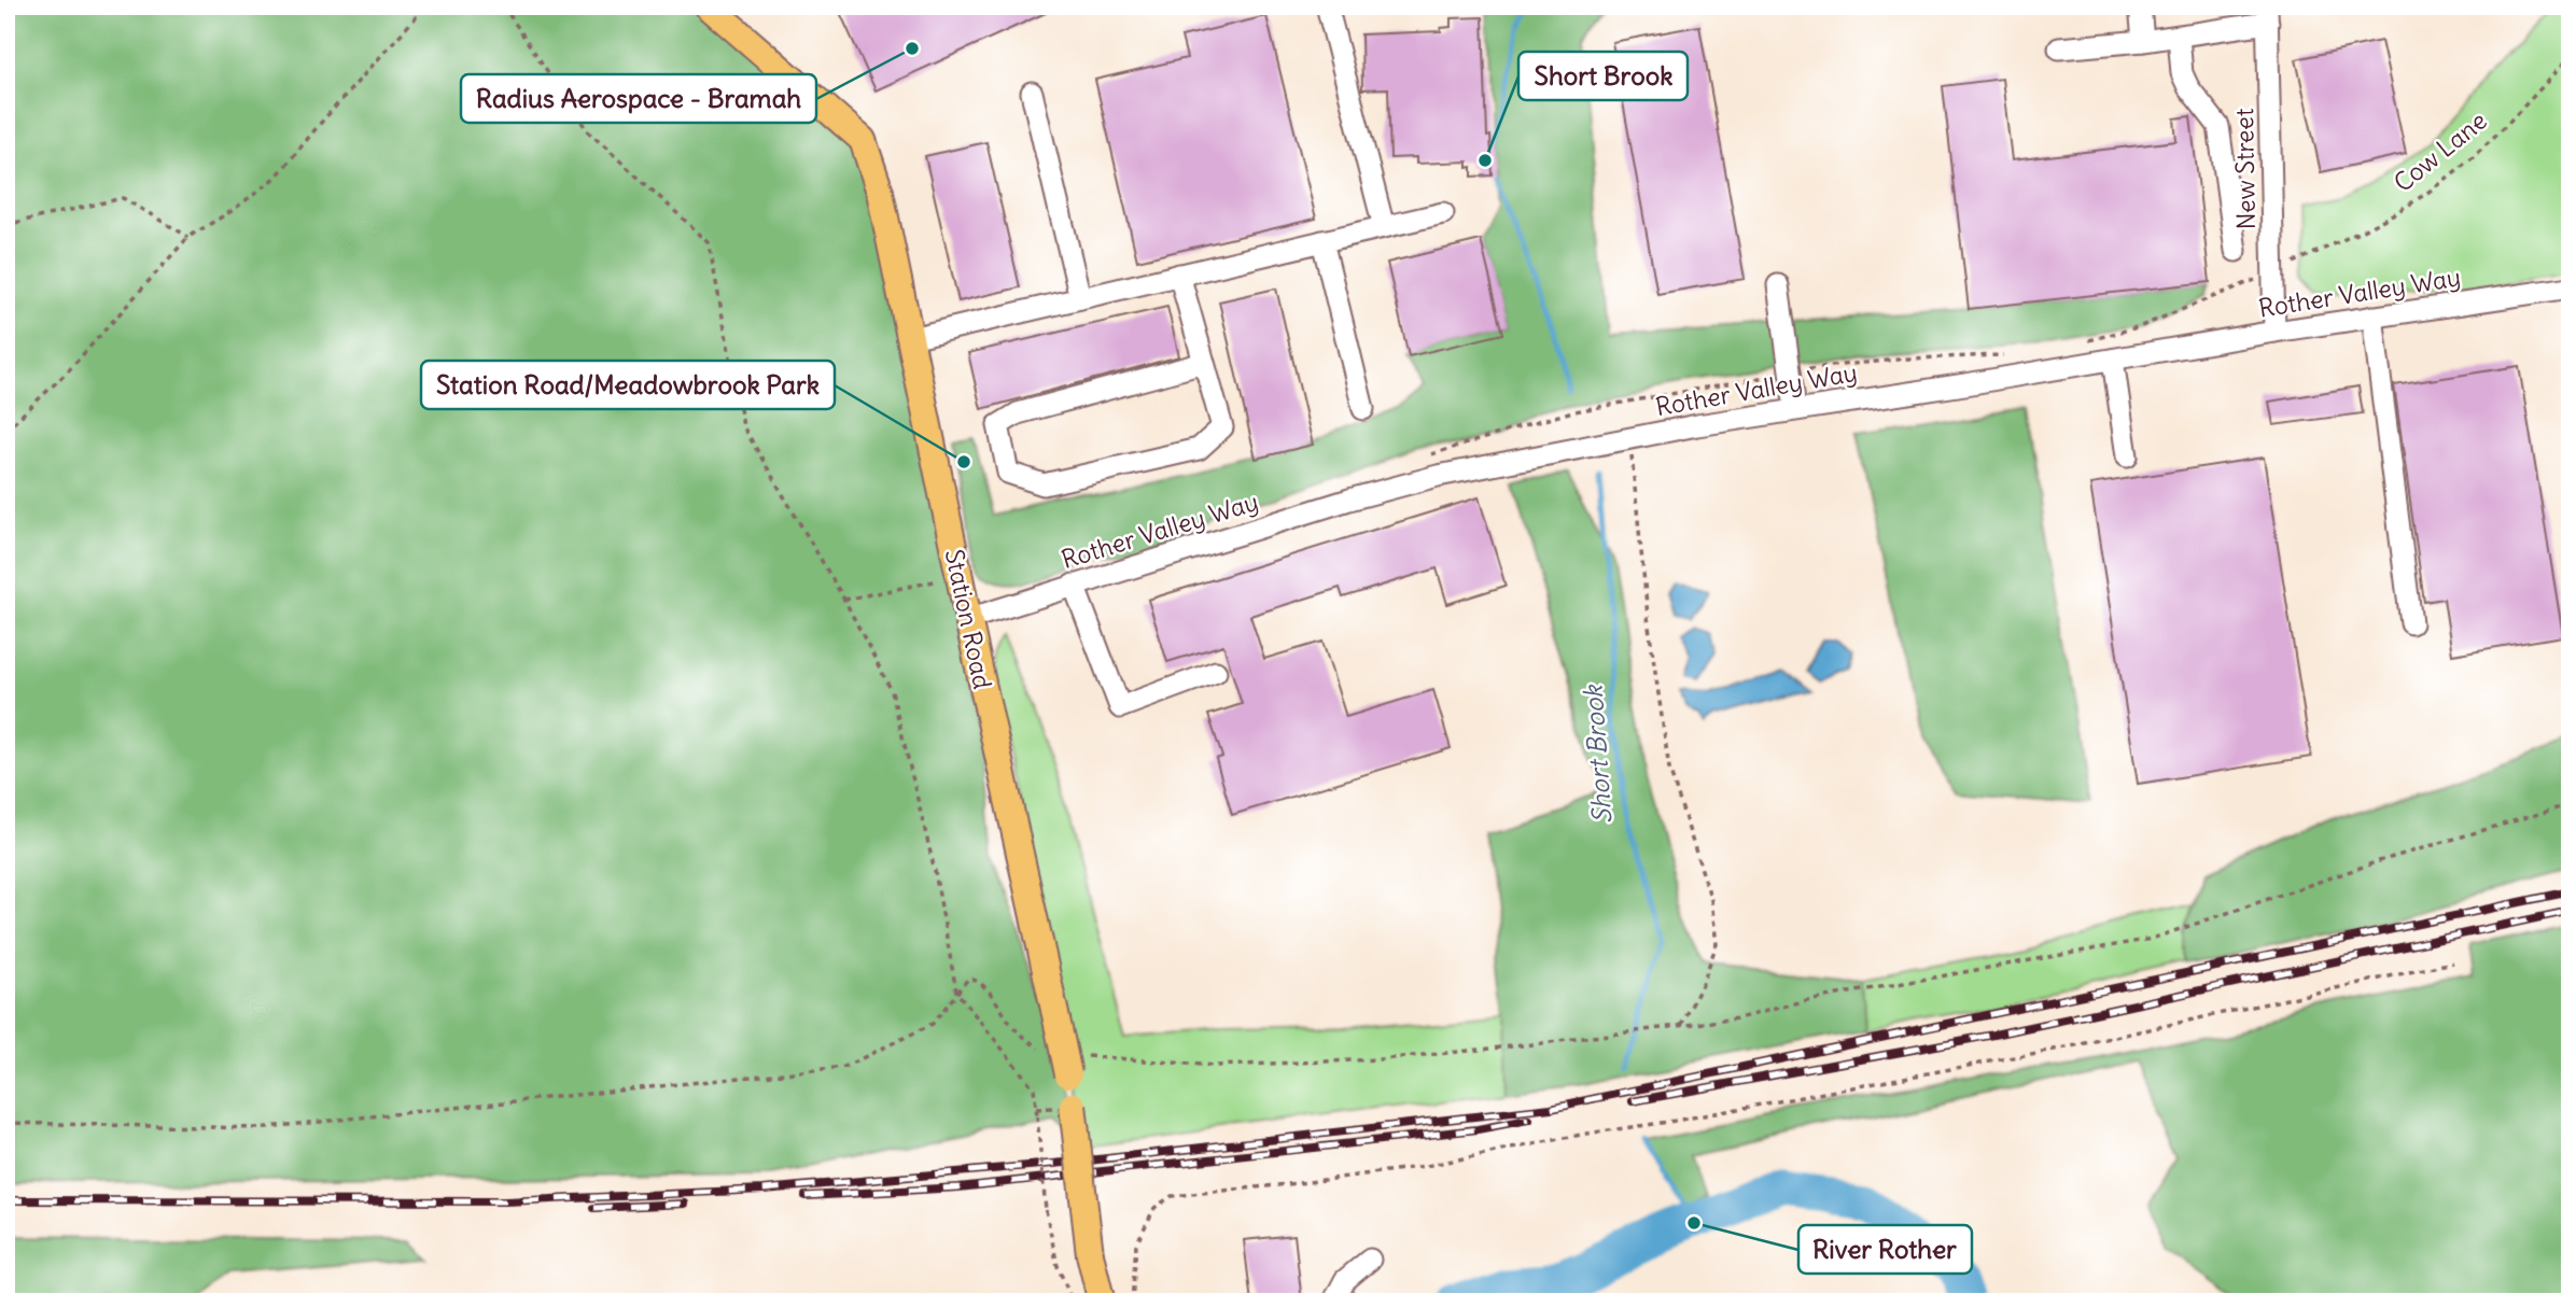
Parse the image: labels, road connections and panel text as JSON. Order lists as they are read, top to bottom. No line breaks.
{"streets":{"main road":["Station Road"],"street":["New Street","Rother Valley Way"],"path":["Cow Lane"]},"crossings":[["Cow Lane","New Street"],["New Street","Rother Valley Way"],["Rother Valley Way","Station Road"]],"water":["Short Brook"],"places":["Radius Aerospace - Bramah","Short Brook","Station Road/Meadowbrook Park","River Rother"]}
